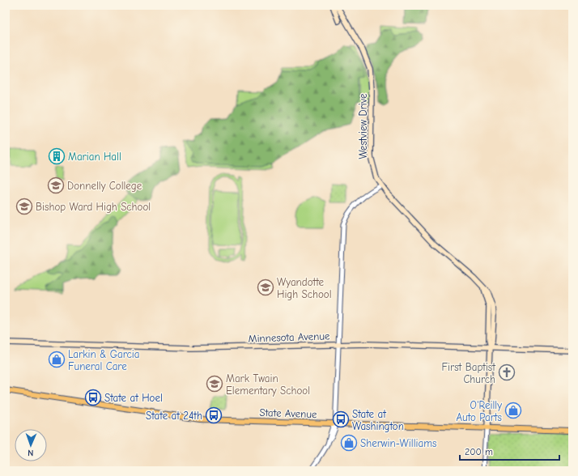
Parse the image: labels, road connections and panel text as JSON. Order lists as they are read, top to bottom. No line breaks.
{"streets":{"main road":["Westview Drive","Minnesota Avenue","State Avenue"]},"crossings":[["Westview Drive","Minnesota Avenue"],["Westview Drive","State Avenue"]],"places":{"building":["Marian Hall"],"school or university":["Donnelly College","Bishop Ward High School","Wyandotte High School","Mark Twain Elementary School"],"shop":["Larkin & Garcia Funeral Care","O'Reilly Auto Parts","Sherwin-Williams"],"church":["First Baptist Church"],"bus stop":["State at Hoel","State at 24th","State at Washington"]},"scale_bar":"200 m","north":"bottom"}
